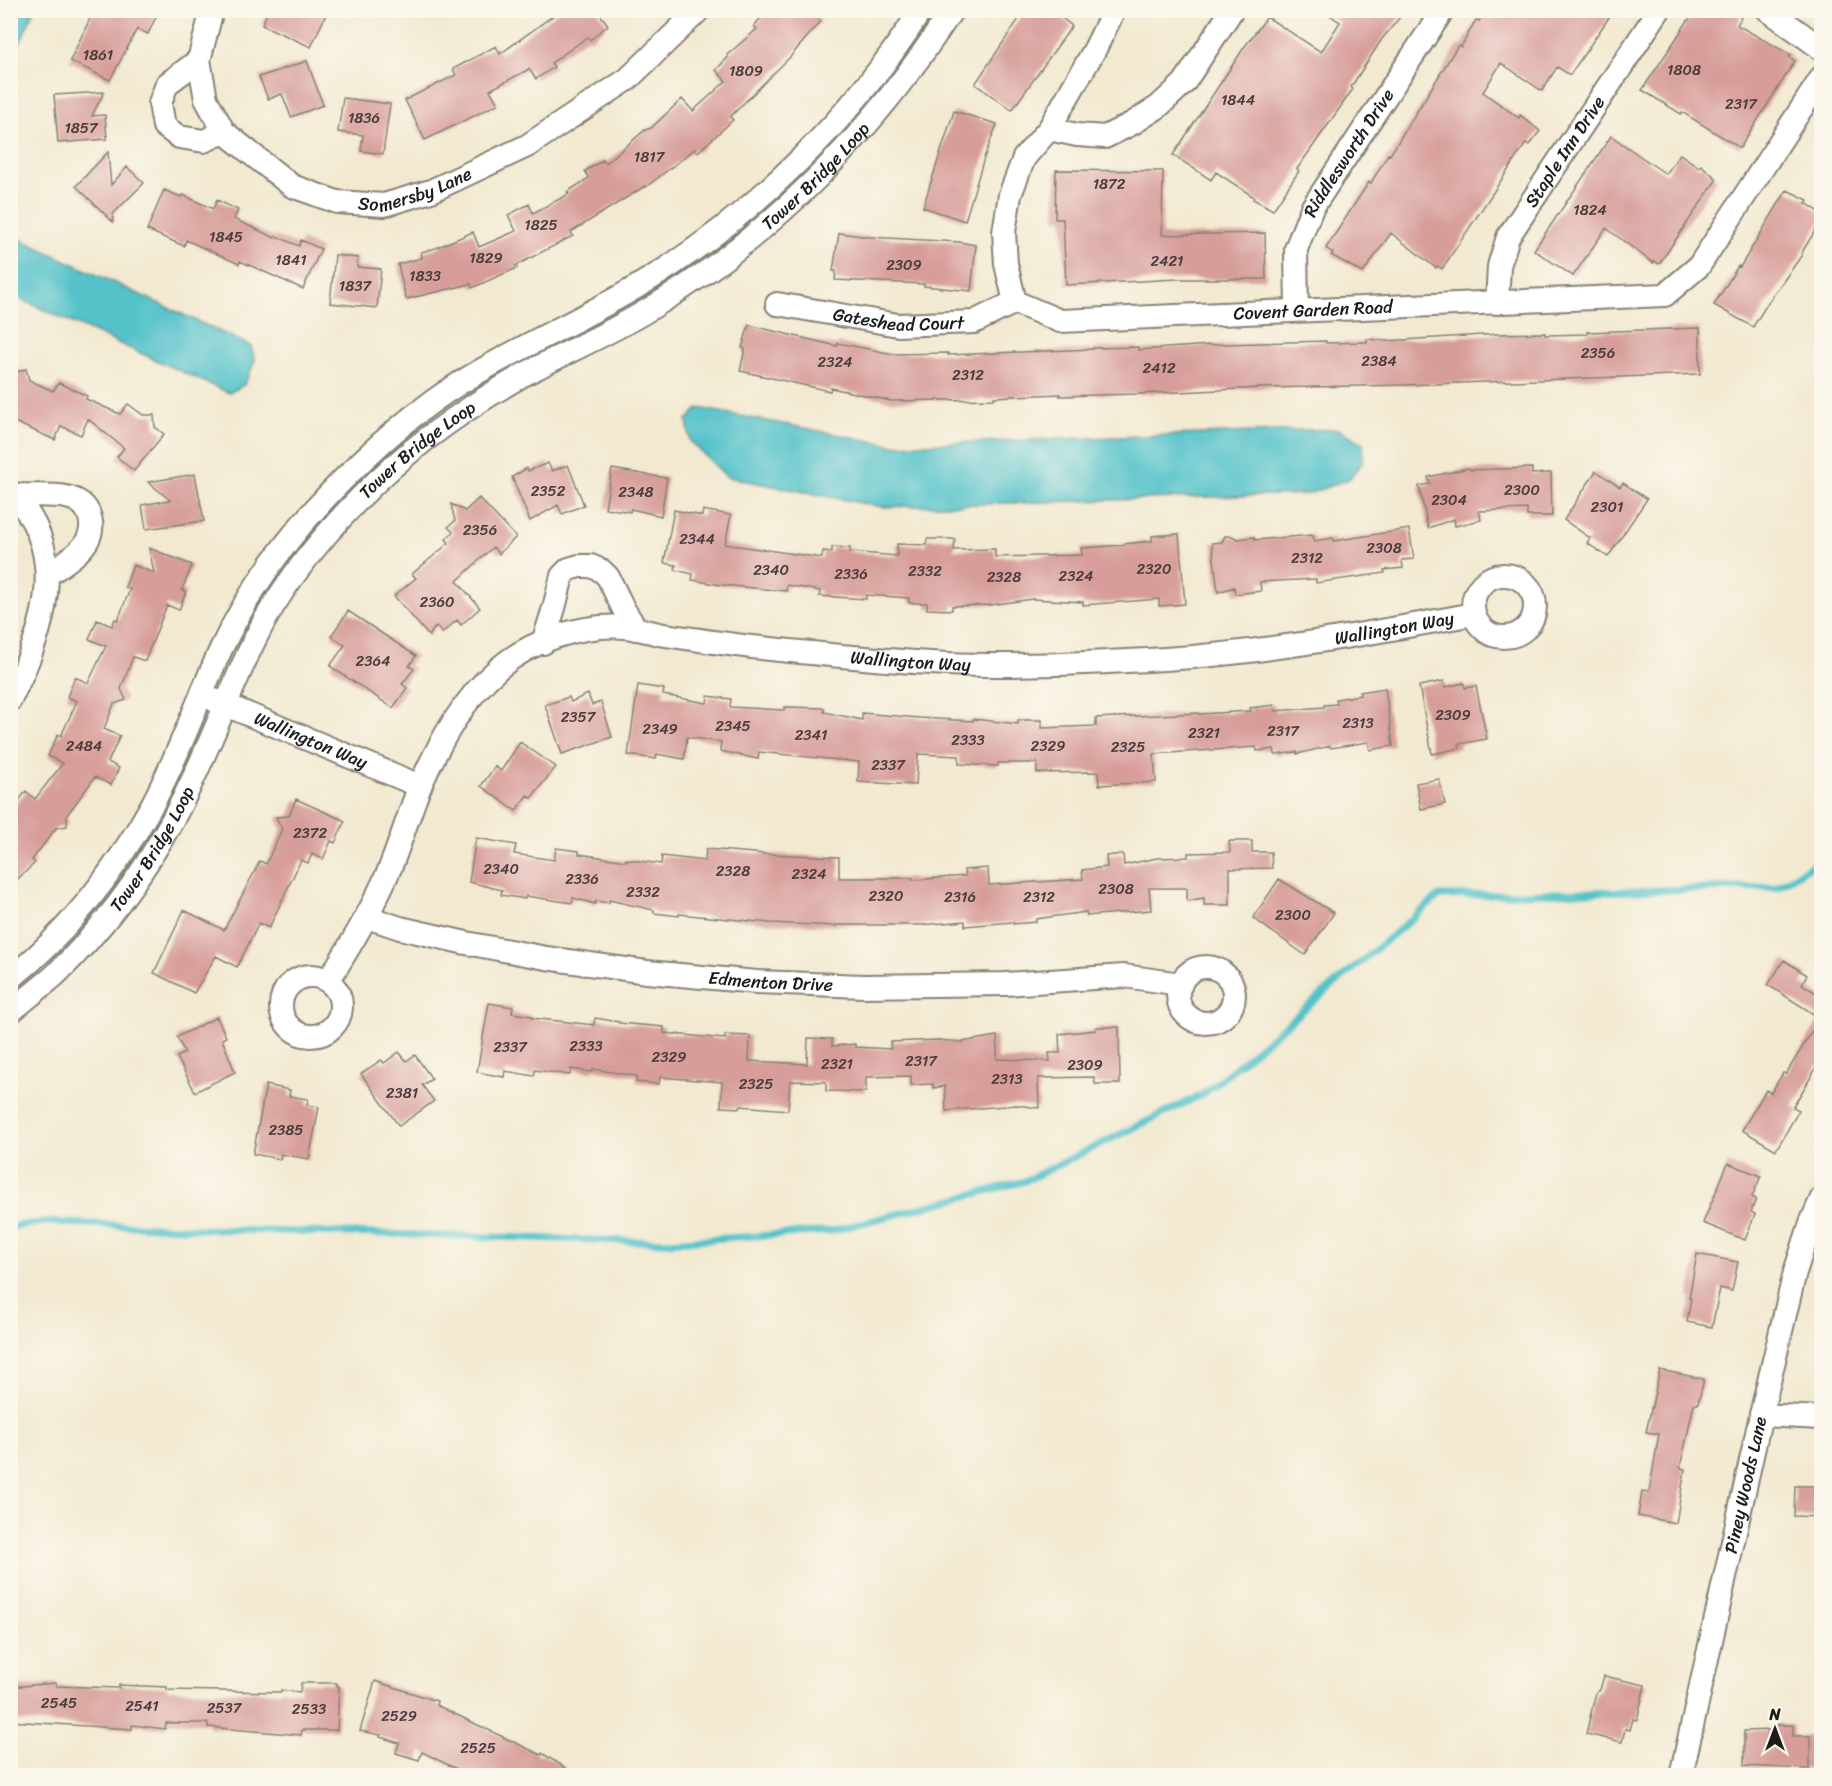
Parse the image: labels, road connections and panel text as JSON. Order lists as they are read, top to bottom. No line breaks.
{"streets":{"street":["Staple Inn Drive","Riddlesworth Drive","Tower Bridge Loop","Somersby Lane","Covent Garden Road","Gateshead Court","Wallington Way","Edmenton Drive","Piney Woods Lane"]},"crossings":[["Staple Inn Drive","Covent Garden Road"],["Riddlesworth Drive","Covent Garden Road"],["Tower Bridge Loop","Wallington Way"],["Covent Garden Road","Gateshead Court"],["Wallington Way","Edmenton Drive"]],"house_numbers":["1861","1808","1809","1844","2317","1836","1857","1817","1872","1824","1825","1845","1829","1841","2421","2309","1833","1837","2356","2384","2324","2412","2312","2300","2352","2348","2304","2301","2356","2344","2308","2312","2320","2340","2332","2336","2324","2328","2360","2364","2309","2357","2313","2345","2349","2317","2321","2341","2333","2484","2329","2325","2337","2372","2340","2328","2324","2336","2308","2332","2320","2316","2312","2300","2333","2337","2329","2317","2321","2309","2313","2325","2381","2385","2545","2541","2537","2533","2529","2525"],"north":"top"}
